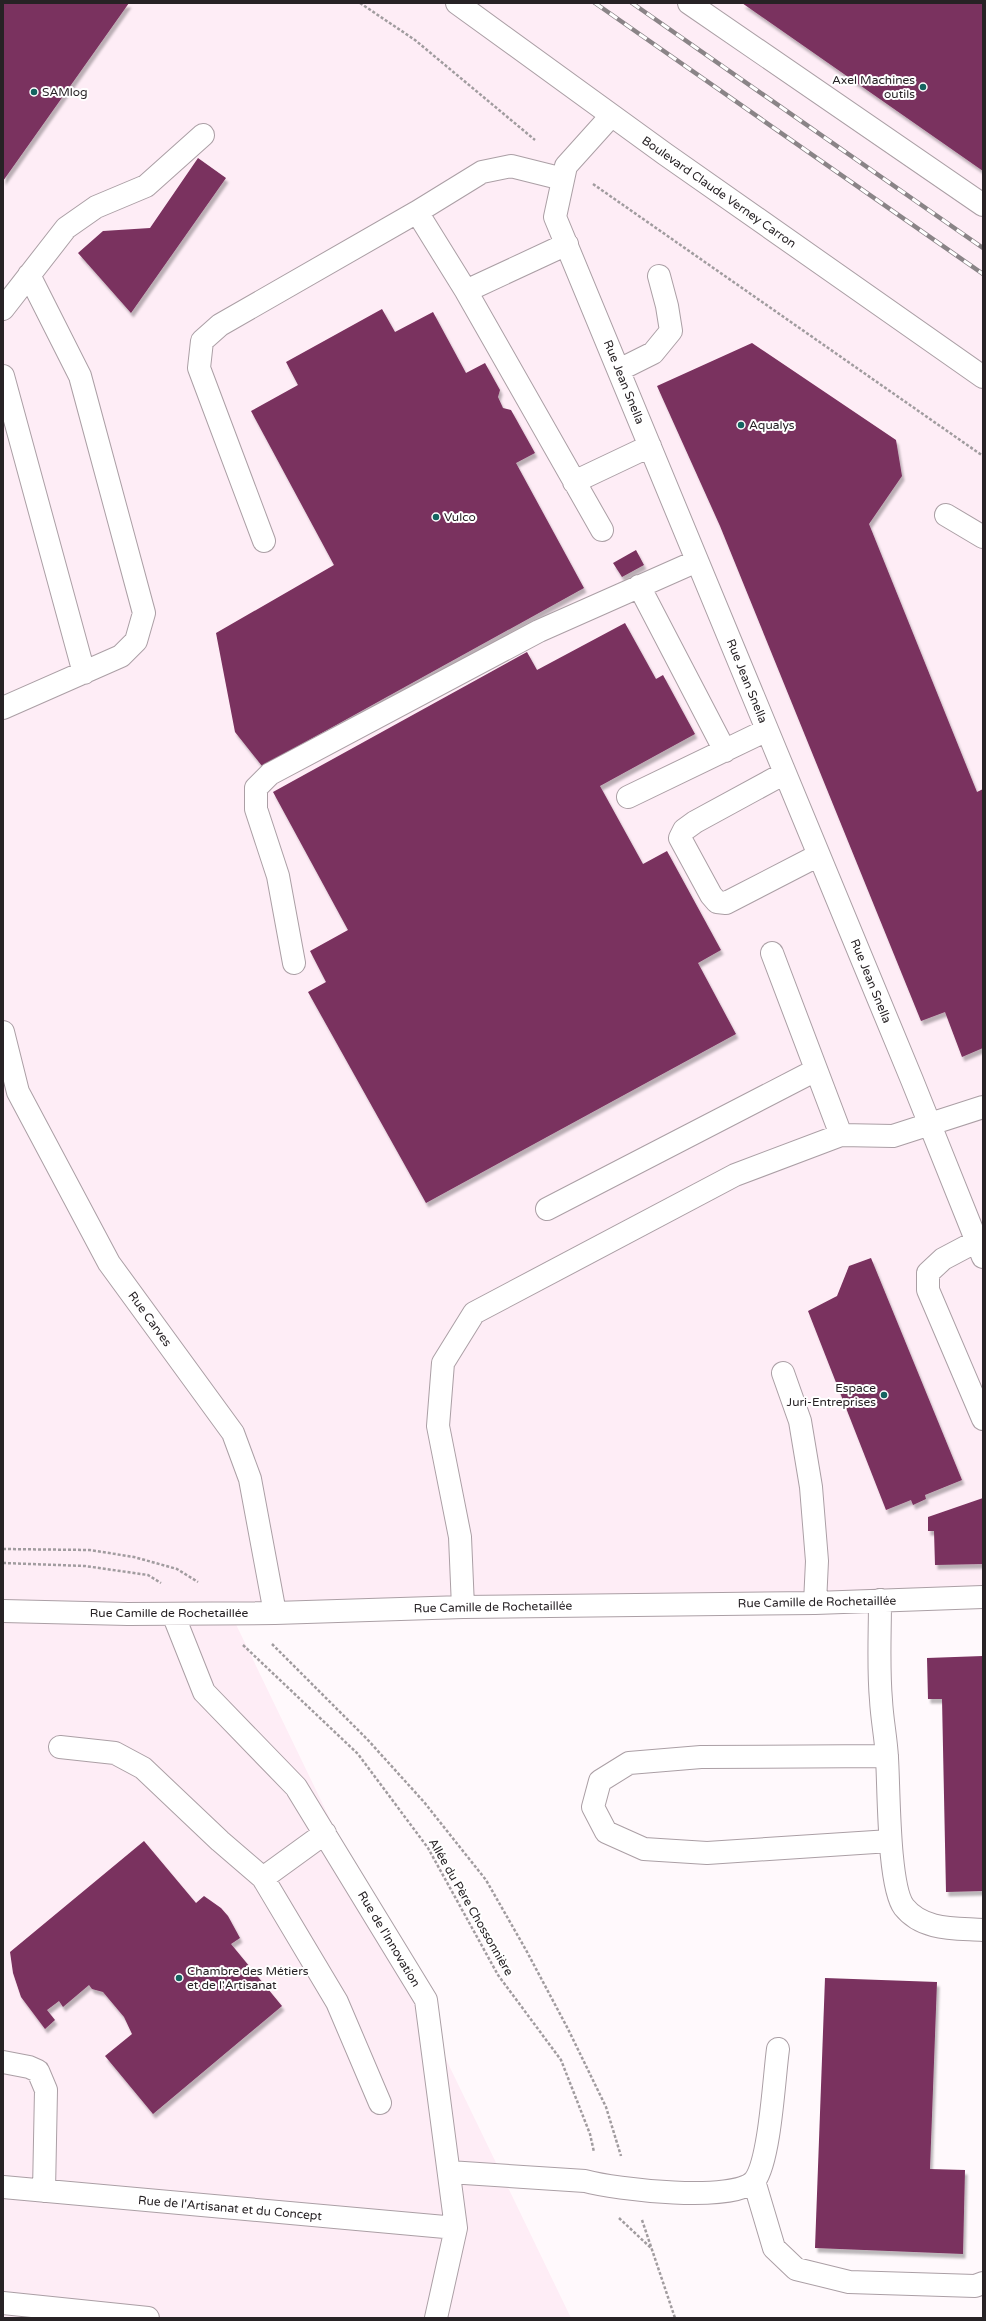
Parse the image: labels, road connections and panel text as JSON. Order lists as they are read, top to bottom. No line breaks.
{"streets":{"street":["Boulevard Claude Verney Carron","Rue Jean Snella","Rue Carves","Rue Camille de Rochetaillée","Rue de l'Innovation","Rue de l'Artisanat et du Concept"],"path":["Allée du Père Chossonnière"]},"crossings":[["Boulevard Claude Verney Carron","Rue Jean Snella"],["Rue Carves","Rue Camille de Rochetaillée"],["Rue Camille de Rochetaillée","Allée du Père Chossonnière"],["Rue Camille de Rochetaillée","Rue de l'Innovation"],["Rue de l'Innovation","Rue de l'Artisanat et du Concept"]],"places":["Axel Machines outils","SAMlog","Aqualys","Vulco","Espace Juri-Entreprises","Chambre des Métiers et de l'Artisanat"]}
